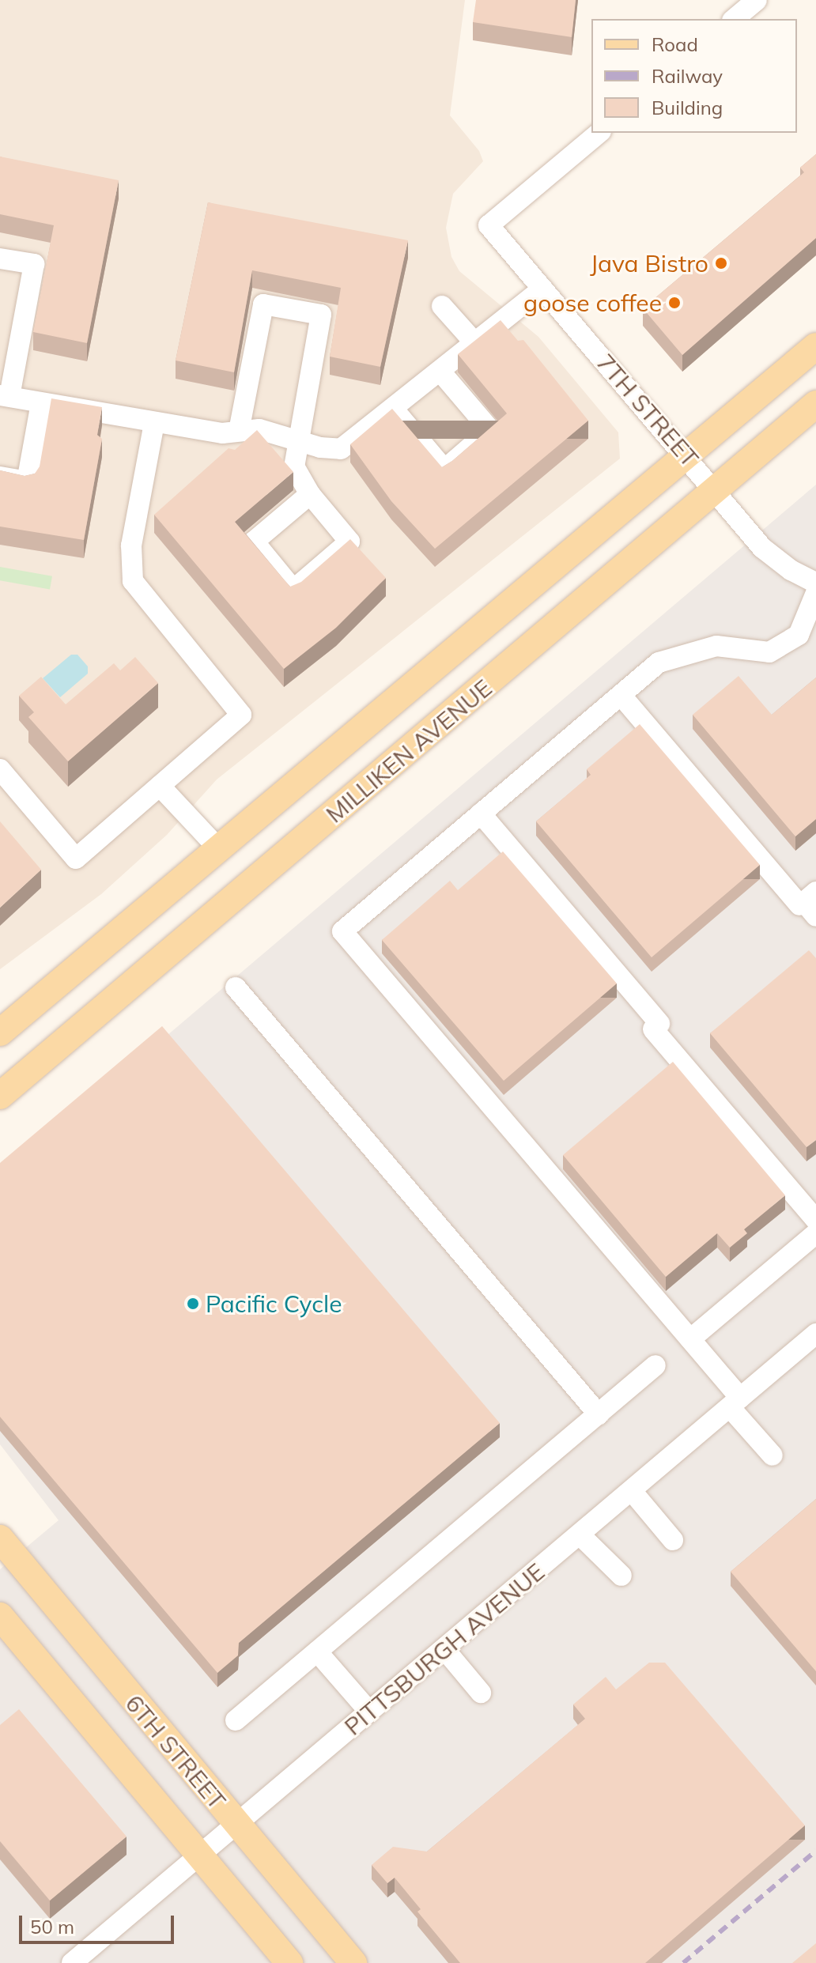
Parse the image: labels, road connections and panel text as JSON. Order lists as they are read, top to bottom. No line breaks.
{"streets":{"main road":["MILLIKEN AVENUE","6TH STREET"],"street":["7TH STREET","PITTSBURGH AVENUE"]},"crossings":[["7TH STREET","MILLIKEN AVENUE"],["PITTSBURGH AVENUE","6TH STREET"]],"places":["Java Bistro","goose coffee","Pacific Cycle"],"legend":["Road","Railway","Building"],"scale_bar":"50 m"}
